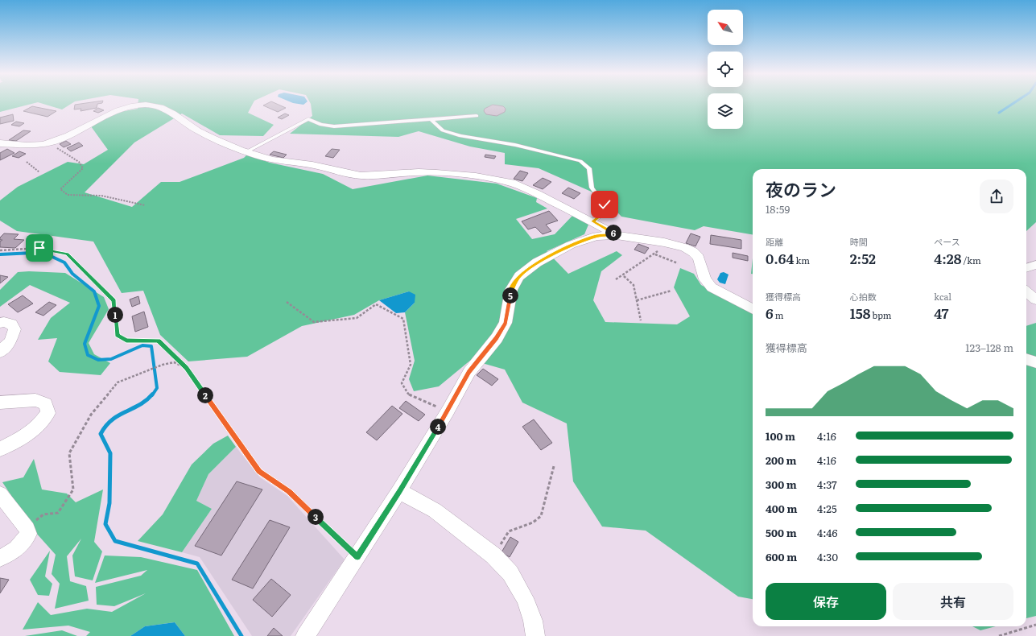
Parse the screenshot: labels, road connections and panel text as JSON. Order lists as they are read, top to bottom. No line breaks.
{"north":"top left","page":{"heading":["夜のラン","18:59"],"stats":[["距離","0.64 km"],["時間","2:52"],["ペース","4:28 /km"],["獲得標高","6 m"],["心拍数","158 bpm"],["kcal","47"]],"pins":["6","5","1","2","4","3"],"chart":["獲得標高","123–128 m"],"list":[{"name":"100 m","note":"4:16"},{"name":"200 m","note":"4:16"},{"name":"300 m","note":"4:37"},{"name":"400 m","note":"4:25"},{"name":"500 m","note":"4:46"},{"name":"600 m","note":"4:30"}],"buttons":["保存","共有"]}}
